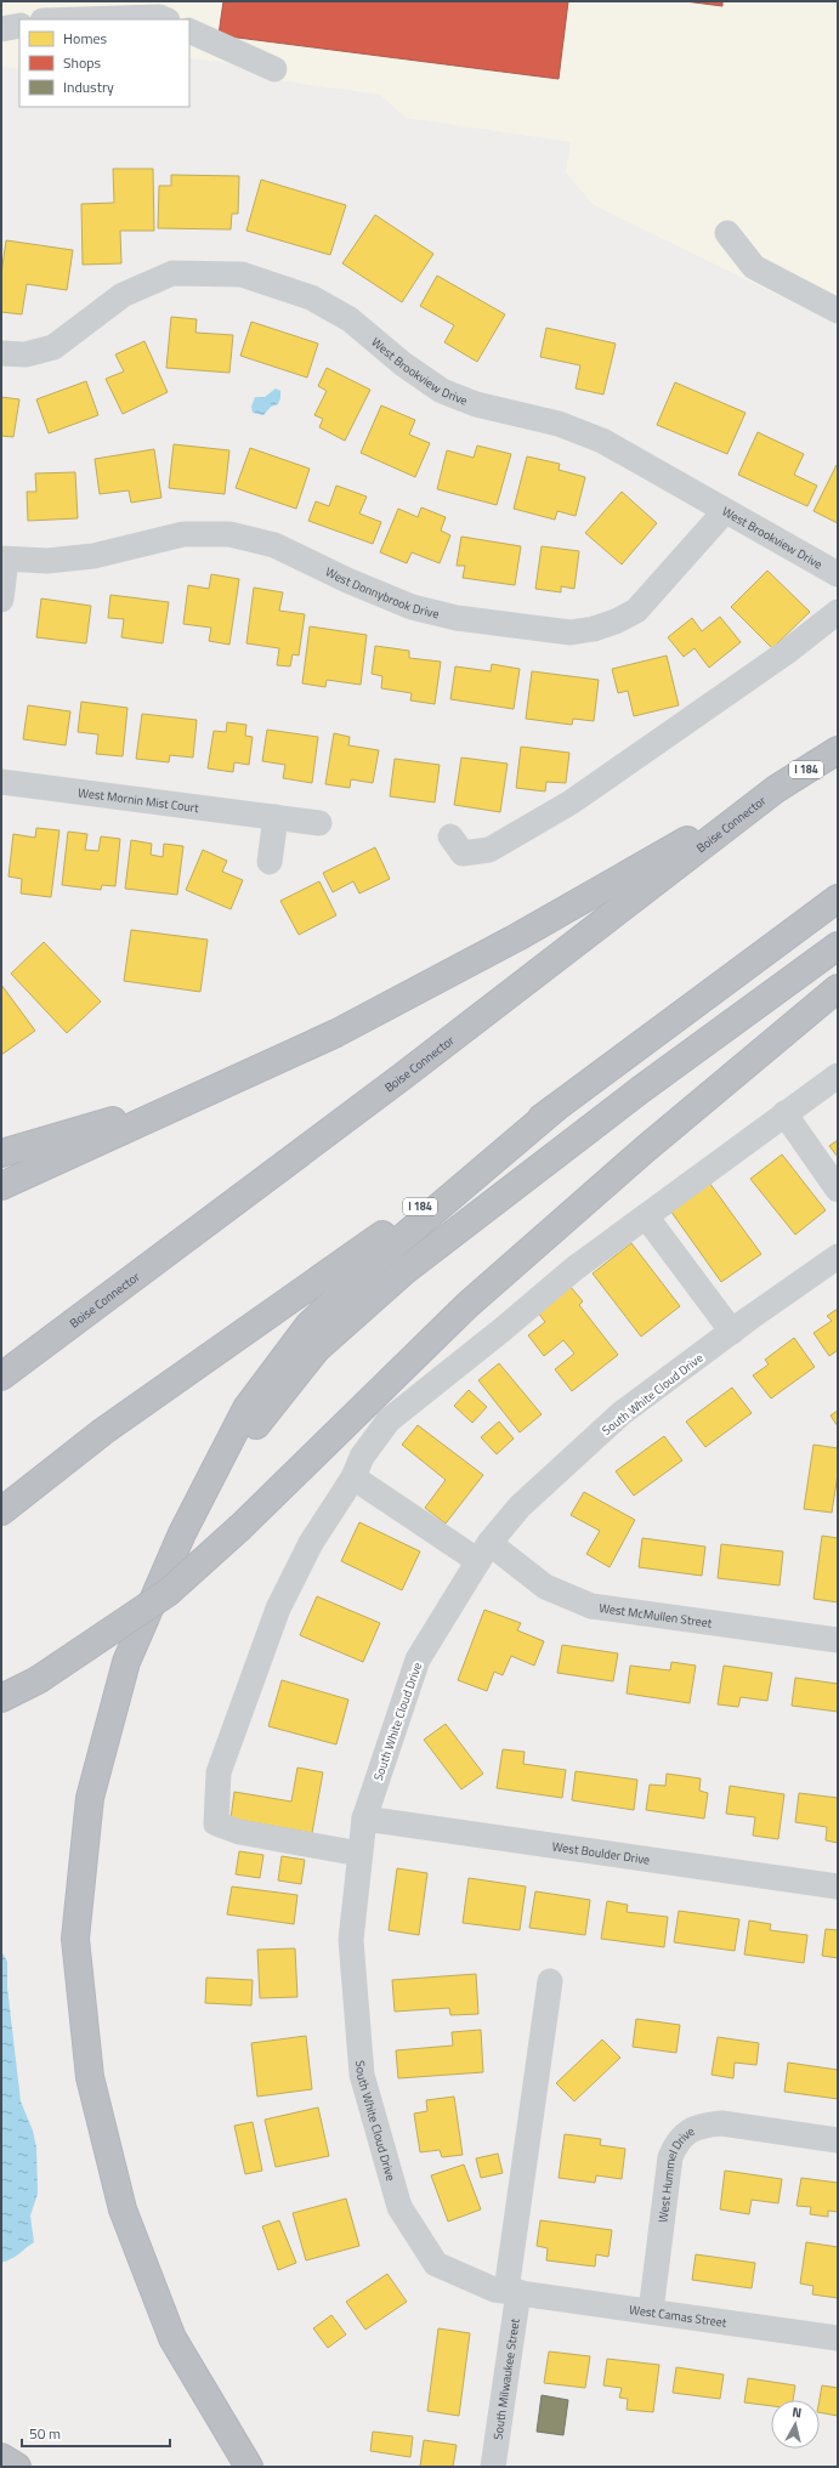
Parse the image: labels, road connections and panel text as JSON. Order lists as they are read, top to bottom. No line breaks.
{"streets":{"highway":["I 184","Boise Connector"],"street":["West Brookview Drive","West Donnybrook Drive","West Mornin Mist Court","South White Cloud Drive","West McMullen Street","West Boulder Drive","West Hummel Drive","West Camas Street","South Milwaukee Street"]},"crossings":[["West Brookview Drive","West Donnybrook Drive"],["South White Cloud Drive","West McMullen Street"],["South White Cloud Drive","West Boulder Drive"],["South White Cloud Drive","West Camas Street"],["South White Cloud Drive","South Milwaukee Street"],["West Hummel Drive","West Camas Street"],["West Camas Street","South Milwaukee Street"]],"legend":["Homes","Shops","Industry"],"scale_bar":"50 m","north":"top"}
